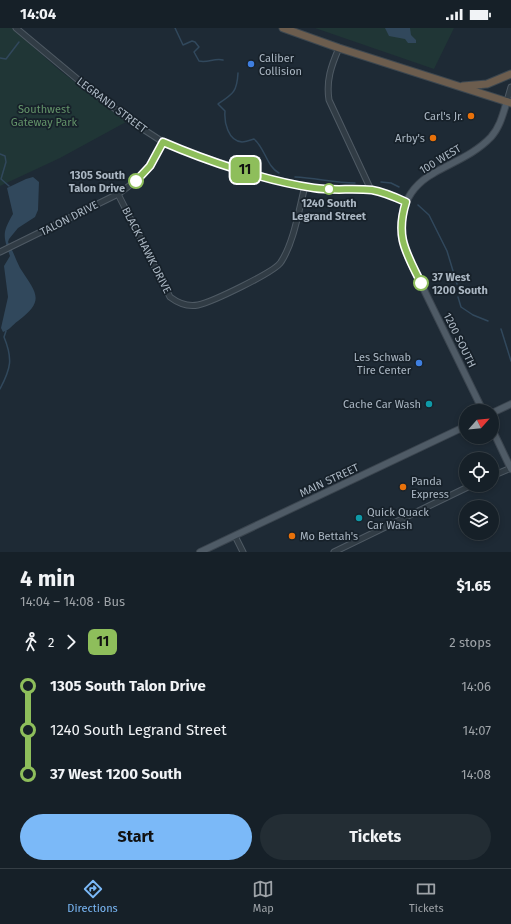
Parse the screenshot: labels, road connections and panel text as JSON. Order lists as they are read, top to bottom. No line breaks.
{"streets":{"main road":["100 WEST","1200 SOUTH","MAIN STREET"],"street":["LEGRAND STREET","TALON DRIVE","BLACK HAWK DRIVE"]},"crossings":[["LEGRAND STREET","100 WEST"],["LEGRAND STREET","TALON DRIVE"],["LEGRAND STREET","BLACK HAWK DRIVE"],["100 WEST","1200 SOUTH"],["TALON DRIVE","BLACK HAWK DRIVE"]],"parks":["Southwest Gateway Park"],"places":["Caliber Collision","Carl's Jr.","Arby's","1305 South Talon Drive","1240 South Legrand Street","37 West 1200 South","Les Schwab Tire Center","Cache Car Wash","Panda Express","Quick Quack Car Wash","Mo Bettah's"],"lines":["bus line 11"],"north":"top right","page":{"status":"14:04","on_map":"11","heading":["4 min","14:04 – 14:08 · Bus","$1.65"],"legs":["2","11","2 stops"],"list":[{"name":"1305 South Talon Drive","value":"14:06"},{"name":"1240 South Legrand Street","value":"14:07"},{"name":"37 West 1200 South","value":"14:08"}],"buttons":["Start","Tickets"],"tabs":["Directions","Map","Tickets"]}}
